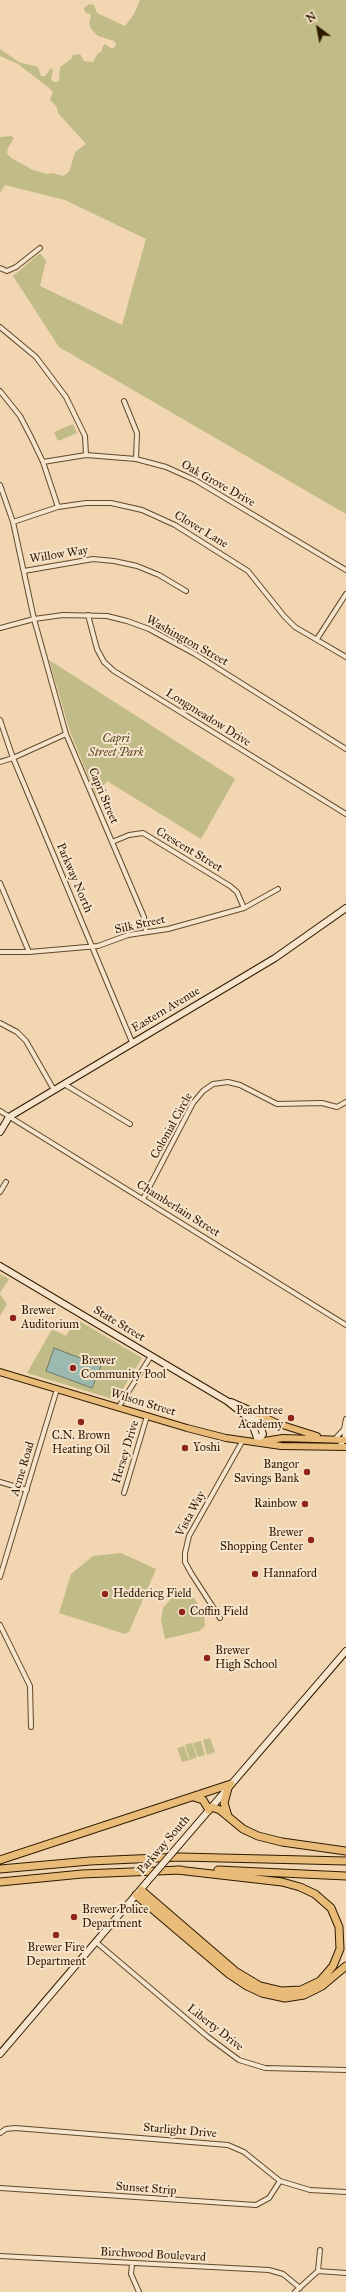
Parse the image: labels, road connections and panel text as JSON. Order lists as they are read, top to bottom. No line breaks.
{"streets":{"main road":["Eastern Avenue","State Street","Wilson Street","Parkway South"],"street":["Oak Grove Drive","Clover Lane","Willow Way","Washington Street","Longmeadow Drive","Capri Street","Crescent Street","Parkway North","Silk Street","Colonial Circle","Chamberlain Street","Hersey Drive","Acme Road","Vista Way","Liberty Drive","Starlight Drive","Sunset Strip","Birchwood Boulevard"]},"crossings":[["Clover Lane","Capri Street"],["Willow Way","Capri Street"],["Washington Street","Longmeadow Drive"],["Washington Street","Capri Street"],["Capri Street","Crescent Street"],["Capri Street","Silk Street"],["Crescent Street","Silk Street"],["Parkway North","Silk Street"],["Parkway North","Eastern Avenue"],["Eastern Avenue","Chamberlain Street"],["Colonial Circle","Chamberlain Street"],["State Street","Wilson Street"],["Wilson Street","Hersey Drive"],["Wilson Street","Acme Road"],["Wilson Street","Vista Way"],["Parkway South","Liberty Drive"],["Starlight Drive","Sunset Strip"]],"parks":["Capri Street Park"],"places":["Brewer Auditorium","Brewer Community Pool","Peachtree Academy","C.N. Brown Heating Oil","Yoshi","Bangor Savings Bank","Rainbow","Brewer Shopping Center","Hannaford","Heddericg Field","Coffin Field","Brewer High School","Brewer Police Department","Brewer Fire Department"],"north":"top left"}
